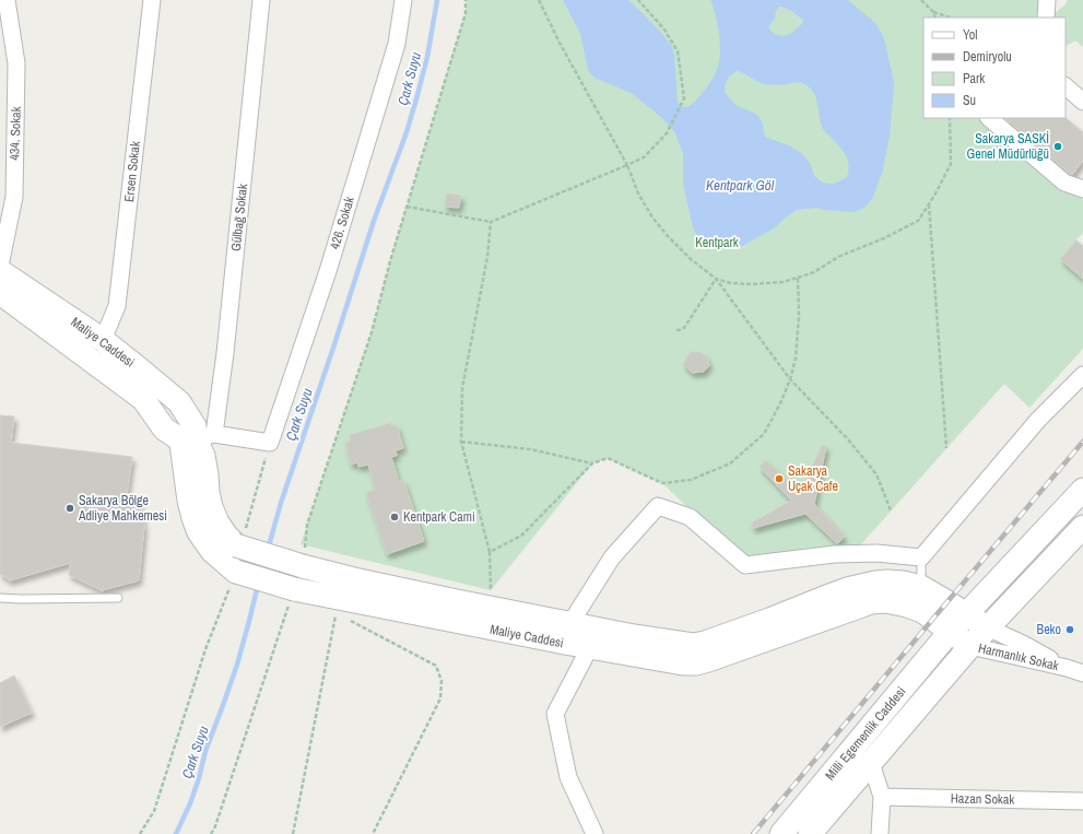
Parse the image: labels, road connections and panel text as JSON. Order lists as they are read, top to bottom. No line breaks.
{"streets":{"main road":["Maliye Caddesi","Milli Egemenlik Caddesi"],"street":["434. Sokak","Ersen Sokak","Gülbağ Sokak","426. Sokak","Harmanlık Sokak","Hazan Sokak"]},"crossings":[["Ersen Sokak","Maliye Caddesi"],["Gülbağ Sokak","Maliye Caddesi"],["Maliye Caddesi","Harmanlık Sokak"],["Maliye Caddesi","Milli Egemenlik Caddesi"],["Harmanlık Sokak","Milli Egemenlik Caddesi"]],"water":["Çark Suyu","Kentpark Göl"],"parks":["Kentpark"],"places":["Sakarya SASKİ Genel Müdürlüğü","Sakarya Uçak Cafe","Sakarya Bölge Adliye Mahkemesi","Kentpark Cami","Beko"],"legend":["Yol","Demiryolu","Park","Su"]}
